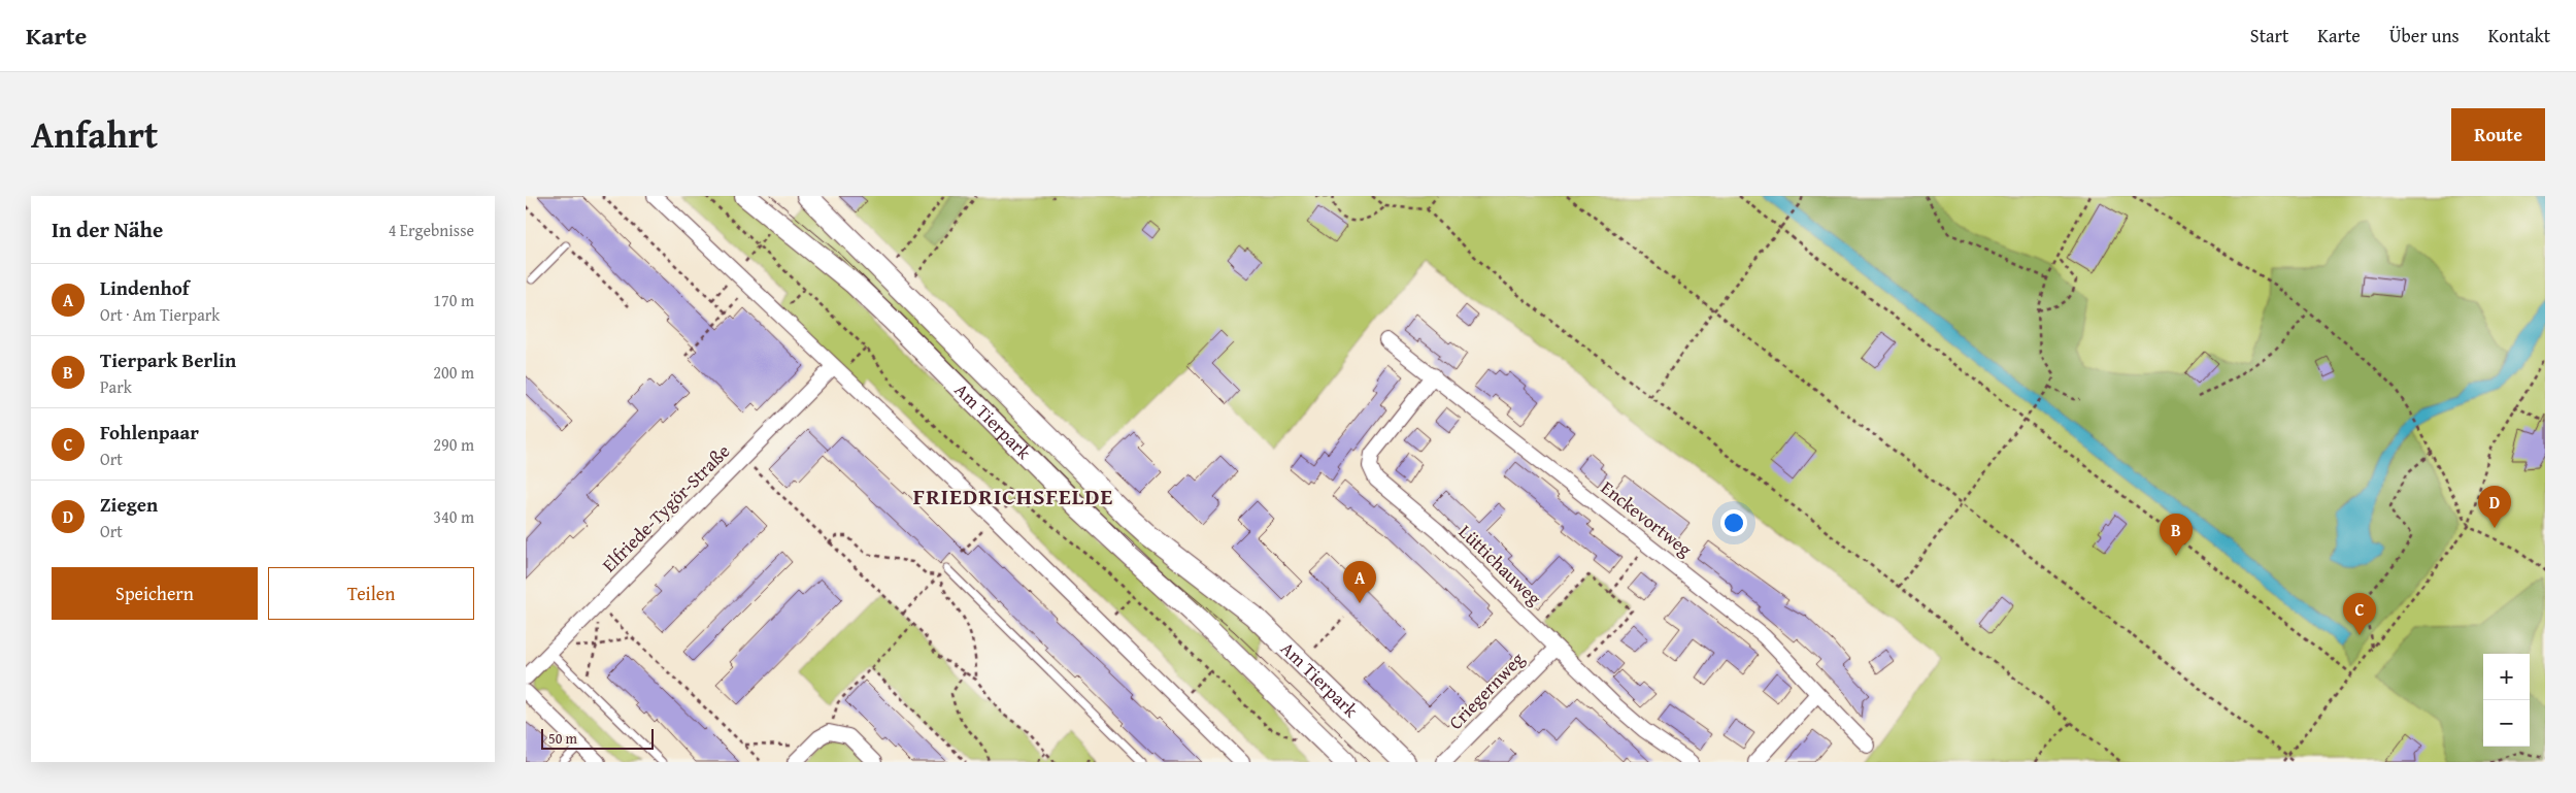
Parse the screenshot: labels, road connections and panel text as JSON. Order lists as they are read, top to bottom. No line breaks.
{"streets":{"main road":["Am Tierpark"],"street":["Elfriede-Tygör-Straße","Enckevortweg","Lüttichauweg","Criegernweg"]},"crossings":[["Enckevortweg","Lüttichauweg"],["Lüttichauweg","Criegernweg"]],"districts":["FRIEDRICHSFELDE"],"scale_bar":"50 m","page":{"header":"Karte","nav":["Start","Karte","Über uns","Kontakt"],"title":"Anfahrt","buttons":["Route",["Speichern","Teilen"]],"heading":["In der Nähe","4 Ergebnisse"],"list":[{"mark":"A","name":"Lindenhof","note":"Ort · Am Tierpark","value":"170 m"},{"mark":"B","name":"Tierpark Berlin","note":"Park","value":"200 m"},{"mark":"C","name":"Fohlenpaar","note":"Ort","value":"290 m"},{"mark":"D","name":"Ziegen","note":"Ort","value":"340 m"}],"pins":["D","B","A","C"],"map_buttons":["+","−"],"scale":"50 m"}}
